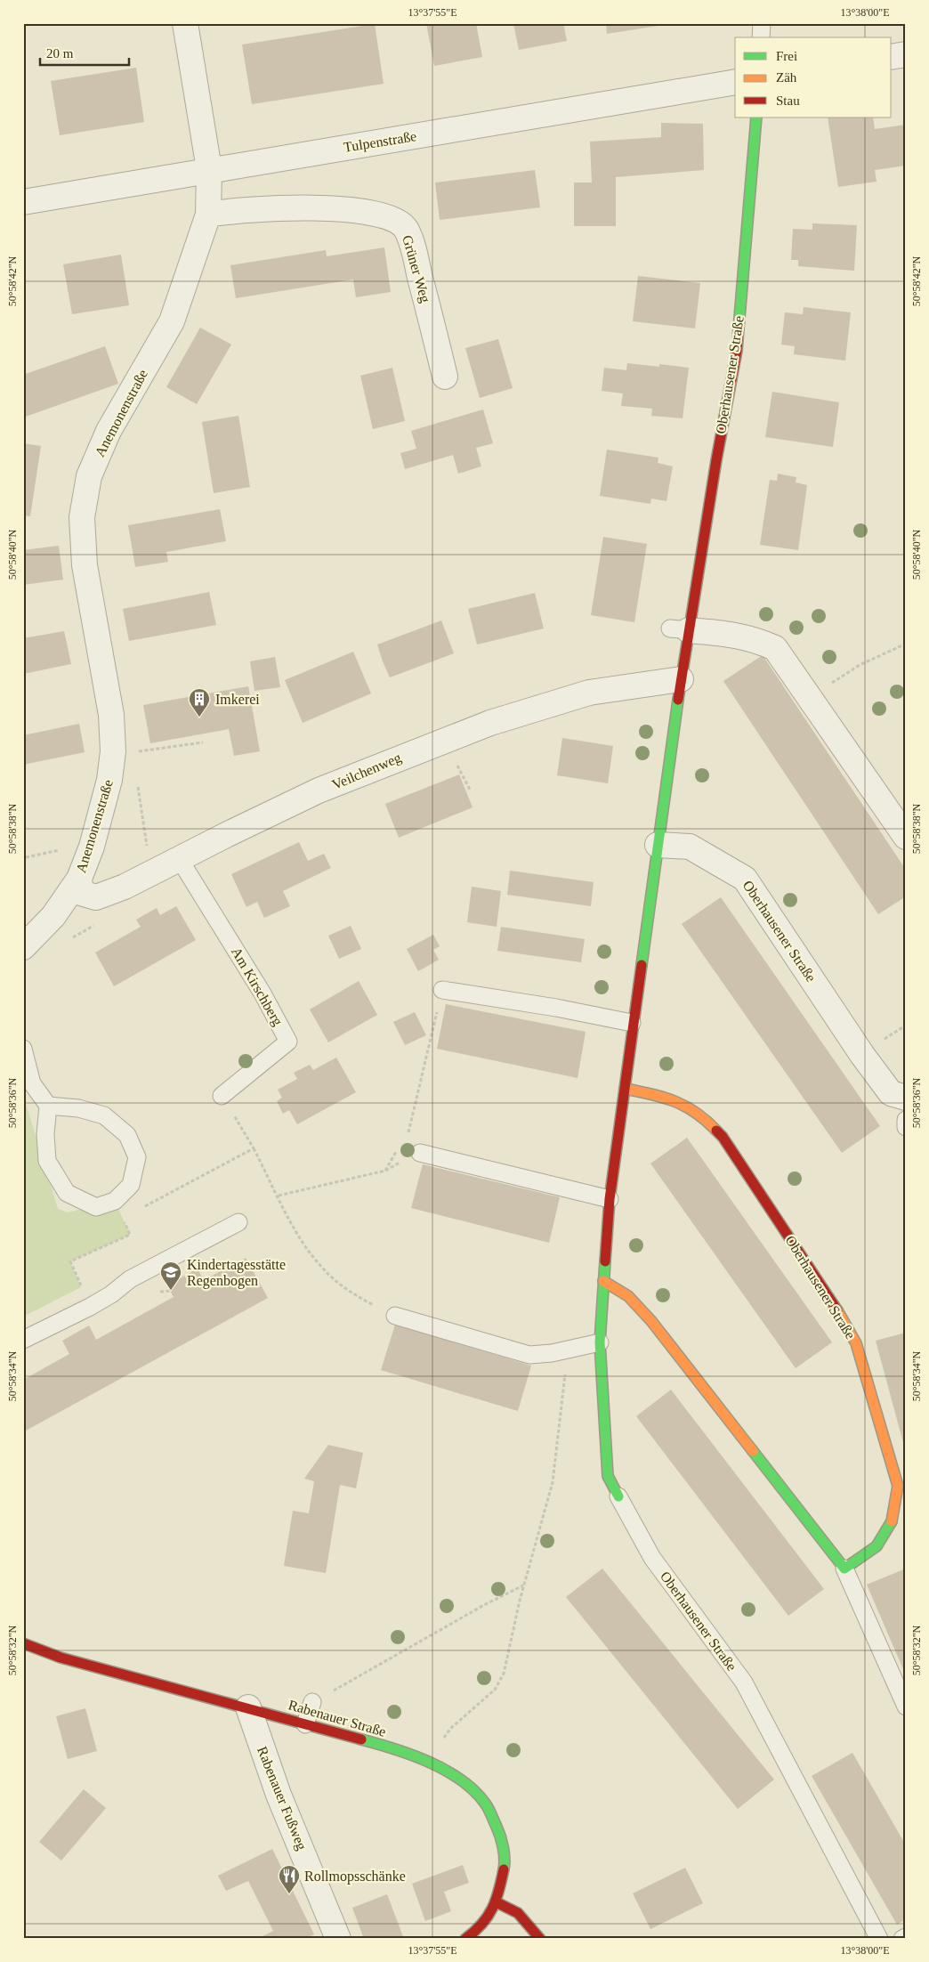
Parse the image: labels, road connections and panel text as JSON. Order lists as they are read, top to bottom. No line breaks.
{"streets":{"street":["Tulpenstraße","Grüner Weg","Oberhausener Straße","Anemonenstraße","Veilchenweg","Rabenauer Straße","Rabenauer Fußweg"],"lane":["Am Kirschberg"]},"crossings":[["Tulpenstraße","Anemonenstraße"],["Grüner Weg","Anemonenstraße"],["Oberhausener Straße","Veilchenweg"],["Anemonenstraße","Veilchenweg"],["Veilchenweg","Am Kirschberg"],["Rabenauer Straße","Rabenauer Fußweg"]],"places":{"building":["Imkerei"],"school or university":["Kindertagesstätte Regenbogen"],"restaurant":["Rollmopsschänke"]},"legend":["Frei","Zäh","Stau"],"scale_bar":"20 m","coordinates":["13°37'55\"E","13°38'00\"E","50°58'42\"N","50°58'40\"N","50°58'38\"N","50°58'36\"N","50°58'34\"N","50°58'32\"N"]}
